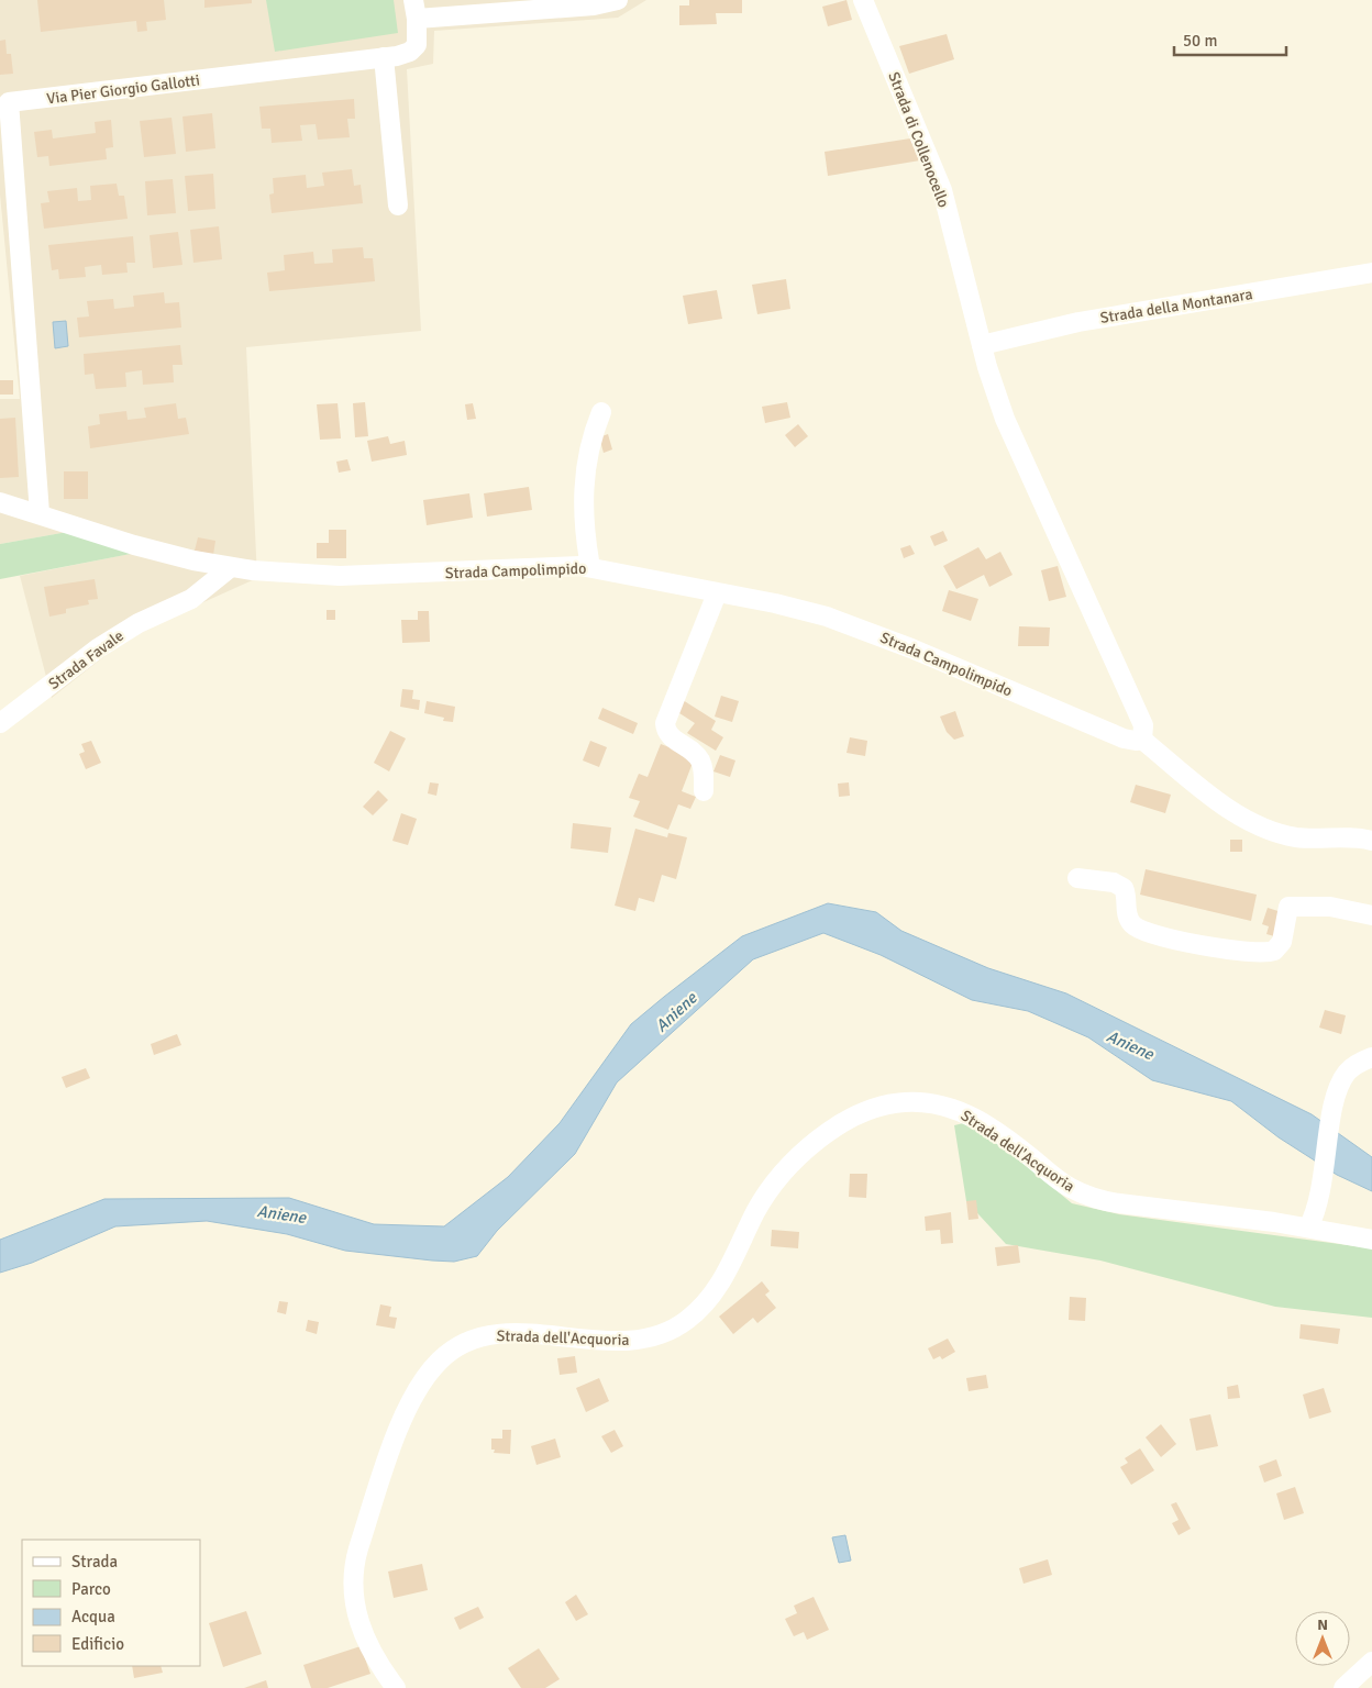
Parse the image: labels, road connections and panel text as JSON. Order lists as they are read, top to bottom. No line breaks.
{"streets":{"street":["Via Pier Giorgio Gallotti","Strada di Collenocello","Strada della Montanara","Strada Campolimpido","Strada Favale","Strada dell'Acquoria"]},"crossings":[["Via Pier Giorgio Gallotti","Strada Campolimpido"],["Strada di Collenocello","Strada della Montanara"],["Strada di Collenocello","Strada Campolimpido"],["Strada Campolimpido","Strada Favale"]],"water":["Aniene"],"legend":["Strada","Parco","Acqua","Edificio"],"scale_bar":"50 m","north":"top"}
